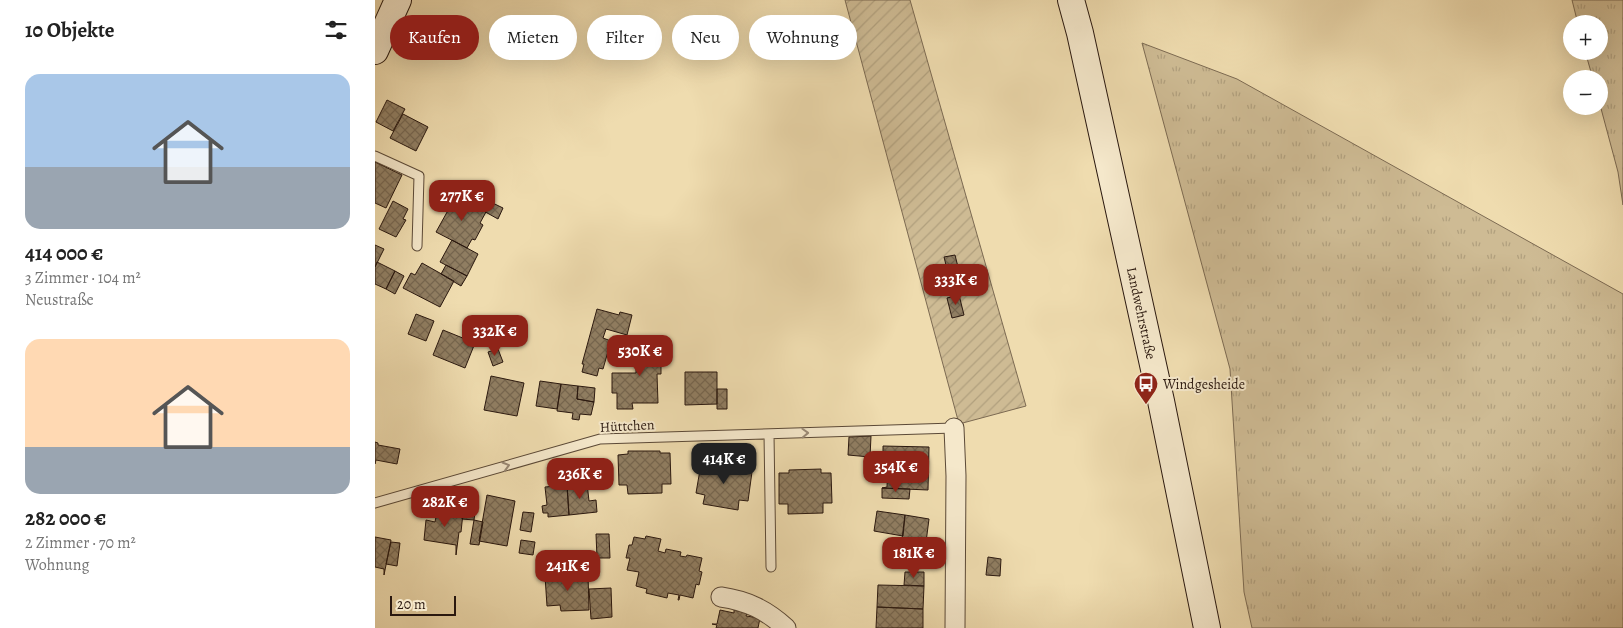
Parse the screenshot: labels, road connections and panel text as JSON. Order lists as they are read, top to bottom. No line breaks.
{"streets":{"main road":["Landwehrstraße"],"lane":["Hüttchen"]},"one_way":["Hüttchen"],"places":{"bus stop":["Windgesheide"]},"scale_bar":"20 m","page":{"heading":"10 Objekte","map_buttons":["+","−"],"chip":["Kaufen","Mieten","Filter","Neu","Wohnung"],"list":[{"name":"414 000 €","note":"3 Zimmer · 104 m² · Neustraße"},{"name":"282 000 €","note":"2 Zimmer · 70 m² · Wohnung"}],"price":["277K €","333K €","332K €","530K €","414K €","354K €","236K €","282K €","181K €","241K €"],"scale":"20 m"}}
